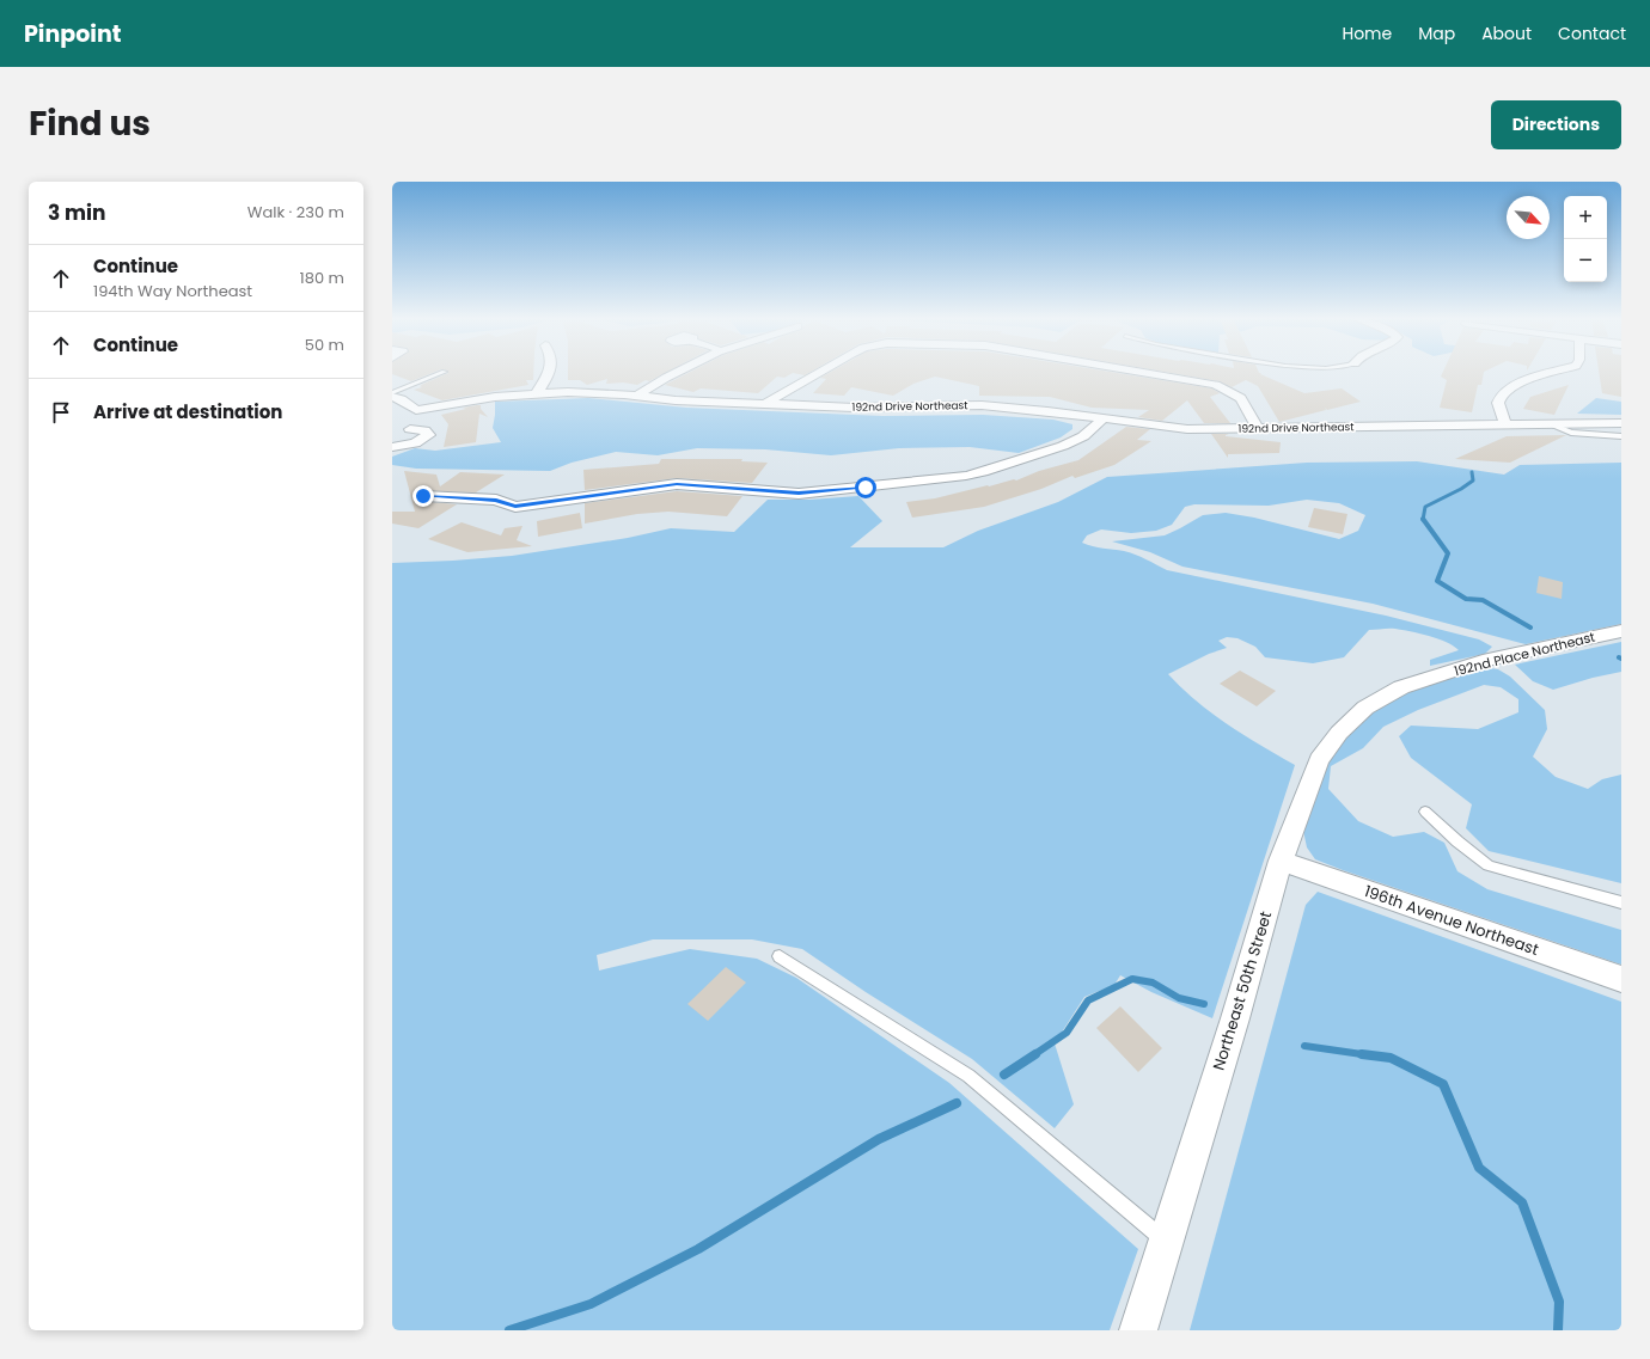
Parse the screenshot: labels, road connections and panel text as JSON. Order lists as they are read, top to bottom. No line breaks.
{"streets":{"street":["192nd Drive Northeast","192nd Place Northeast","196th Avenue Northeast","Northeast 50th Street"]},"crossings":[["192nd Place Northeast","Northeast 50th Street"],["196th Avenue Northeast","Northeast 50th Street"]],"north":"bottom right","page":{"header":"Pinpoint","nav":["Home","Map","About","Contact"],"title":"Find us","buttons":"Directions","heading":["3 min","Walk · 230 m"],"map_buttons":["+","−"],"list":[["Continue","194th Way Northeast","180 m"],["Continue","50 m"],"Arrive at destination"]}}
